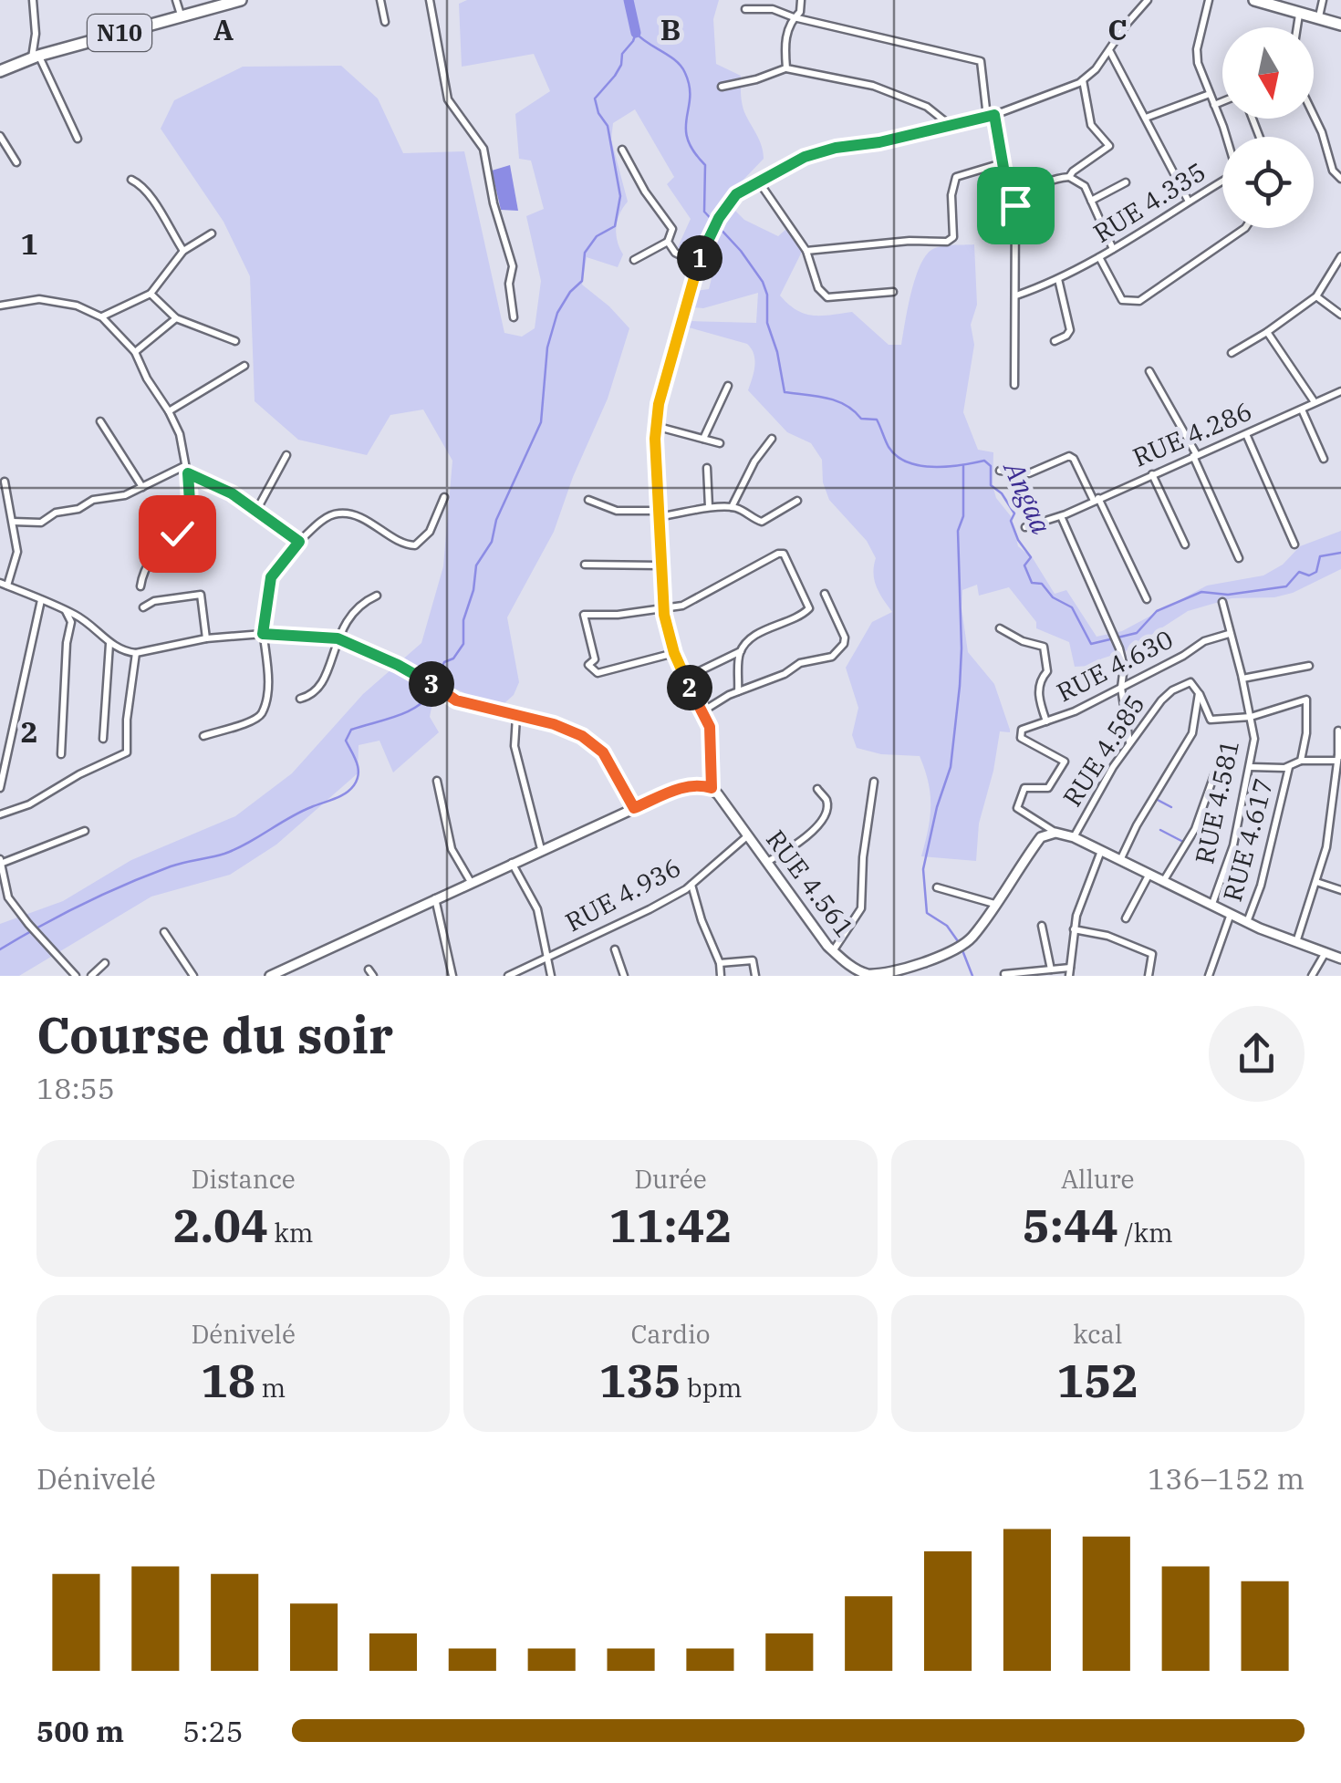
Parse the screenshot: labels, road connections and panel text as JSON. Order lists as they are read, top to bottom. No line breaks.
{"streets":{"highway":["N10"],"main road":["RUE 4.561"],"street":["RUE 4.335","RUE 4.286","RUE 4.630","RUE 4.585","RUE 4.581","RUE 4.617","RUE 4.936"]},"crossings":[["RUE 4.630","RUE 4.581"],["RUE 4.630","RUE 4.561"],["RUE 4.561","RUE 4.936"]],"water":["Angaa"],"north":"bottom","page":{"pins":["1","3","2"],"heading":["Course du soir","18:55"],"stats":[["Distance","2.04 km"],["Durée","11:42"],["Allure","5:44 /km"],["Dénivelé","18 m"],["Cardio","135 bpm"],["kcal","152"]],"chart":["Dénivelé","136–152 m"],"list":[{"name":"500 m","note":"5:25"}]},"grid":{"columns":["A","B","C"],"rows":["1","2"]}}
